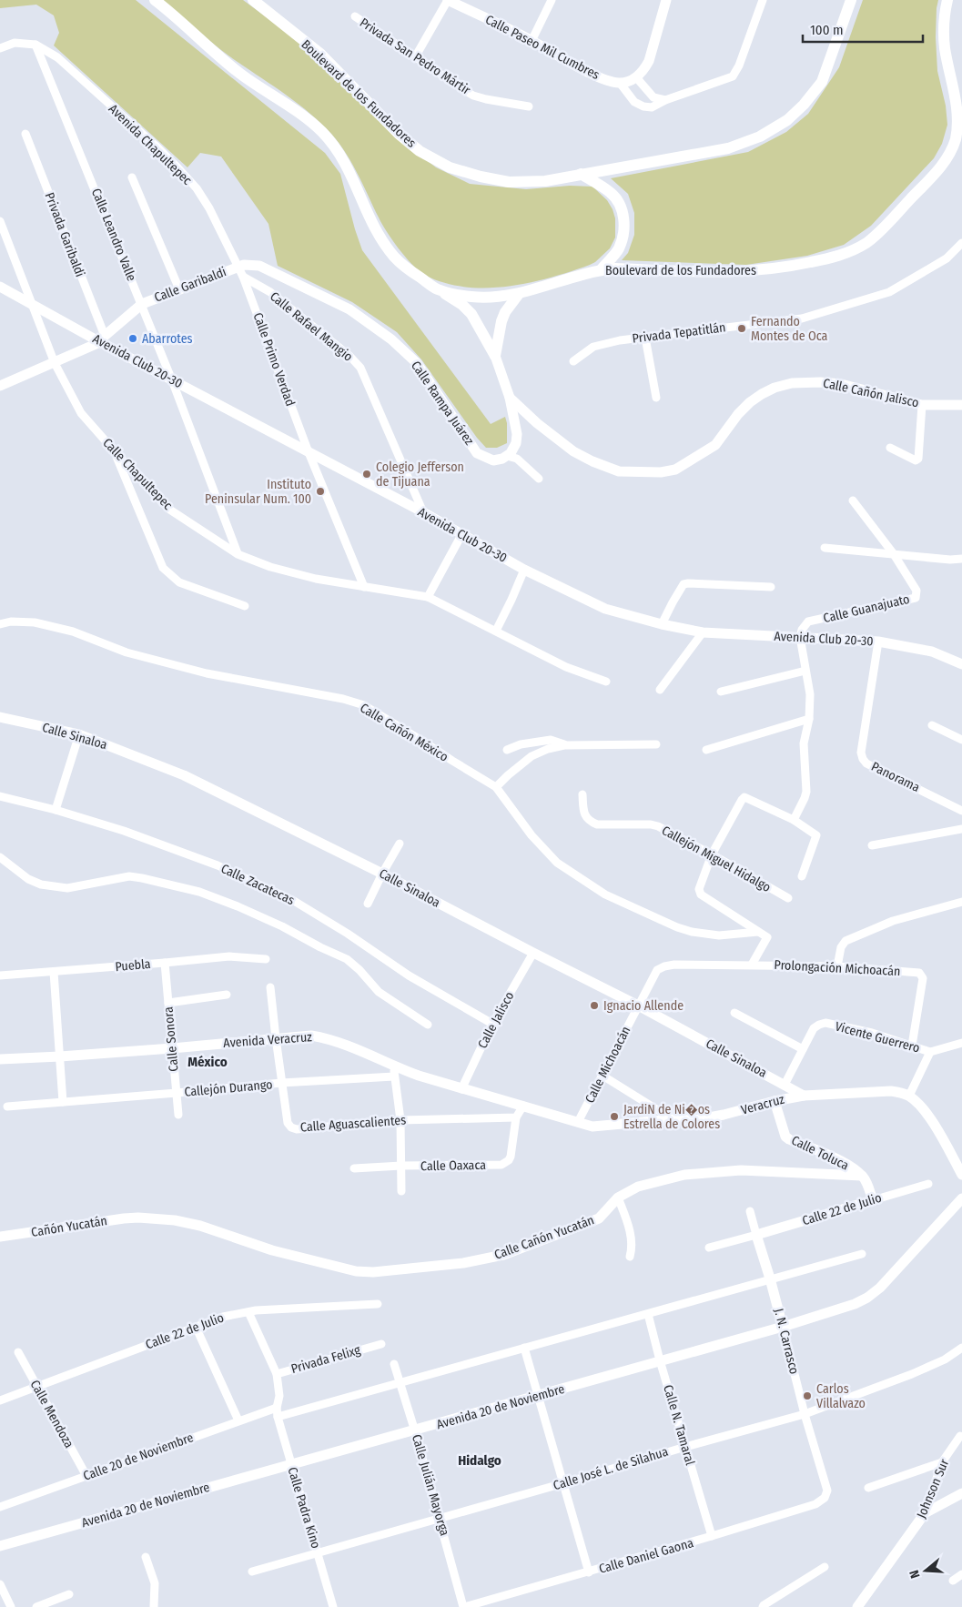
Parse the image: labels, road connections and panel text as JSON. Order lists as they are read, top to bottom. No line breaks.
{"streets":{"main road":["Boulevard de los Fundadores"],"street":["Calle Paseo Mil Cumbres","Privada San Pedro Mártir","Avenida Chapultepec","Privada Garibaldi","Calle Leandro Valle","Calle Garibaldi","Calle Rafael Mangio","Privada Tepatitlán","Calle Primo Verdad","Avenida Club 20-30","Calle Cañón Jalisco","Calle Rampa Juárez","Calle Chapultepec","Calle Guanajuato","Calle Cañón México","Calle Sinaloa","Panorama","Callejón Miguel Hidalgo","Calle Zacatecas","Puebla","Prolongación Michoacán","Calle Jalisco","Vicente Guerrero","Calle Sonora","Avenida Veracruz","Calle Michoacán","Callejón Durango","Veracruz","Calle Aguascalientes","Calle Toluca","Calle Oaxaca","Calle 22 de Julio","Cañón Yucatán","Calle Cañón Yucatán","J. N. Carrasco","Privada Felixg","Avenida 20 de Noviembre","Calle Mendoza","Calle N. Tamaral","Calle 20 de Noviembre","Calle José L. de Silahua","Calle Julián Mayorga","Johnson Sur","Calle Padra Kino","Calle Daniel Gaona"]},"crossings":[["Avenida Chapultepec","Calle Leandro Valle"],["Avenida Chapultepec","Calle Garibaldi"],["Avenida Chapultepec","Calle Primo Verdad"],["Avenida Chapultepec","Calle Rampa Juárez"],["Privada Garibaldi","Calle Garibaldi"],["Privada Garibaldi","Avenida Club 20-30"],["Calle Leandro Valle","Calle Garibaldi"],["Calle Leandro Valle","Avenida Club 20-30"],["Calle Leandro Valle","Calle Chapultepec"],["Calle Garibaldi","Calle Primo Verdad"],["Calle Garibaldi","Avenida Club 20-30"],["Calle Garibaldi","Calle Rampa Juárez"],["Calle Garibaldi","Calle Chapultepec"],["Calle Rafael Mangio","Calle Primo Verdad"],["Calle Rafael Mangio","Avenida Club 20-30"],["Calle Primo Verdad","Avenida Club 20-30"],["Calle Primo Verdad","Calle Rampa Juárez"],["Calle Primo Verdad","Calle Chapultepec"],["Avenida Club 20-30","Calle Chapultepec"],["Avenida Club 20-30","Calle Guanajuato"],["Avenida Club 20-30","Panorama"],["Calle Sinaloa","Calle Jalisco"],["Calle Sinaloa","Calle Michoacán"],["Calle Sinaloa","Veracruz"],["Calle Zacatecas","Calle Jalisco"],["Puebla","Calle Sonora"],["Prolongación Michoacán","Vicente Guerrero"],["Prolongación Michoacán","Calle Michoacán"],["Calle Jalisco","Avenida Veracruz"],["Calle Sonora","Avenida Veracruz"],["Calle Sonora","Callejón Durango"],["Avenida Veracruz","Callejón Durango"],["Avenida Veracruz","Veracruz"],["Avenida Veracruz","Calle Aguascalientes"],["Calle Michoacán","Veracruz"],["Callejón Durango","Calle Aguascalientes"],["Veracruz","Calle Toluca"],["Calle Aguascalientes","Calle Oaxaca"],["Calle Toluca","Calle Cañón Yucatán"],["Calle 22 de Julio","J. N. Carrasco"],["Calle 22 de Julio","Calle Mendoza"],["Cañón Yucatán","Calle Cañón Yucatán"],["J. N. Carrasco","Avenida 20 de Noviembre"],["J. N. Carrasco","Calle José L. de Silahua"],["J. N. Carrasco","Calle Daniel Gaona"],["Privada Felixg","Calle 20 de Noviembre"],["Privada Felixg","Calle Padra Kino"],["Avenida 20 de Noviembre","Calle N. Tamaral"],["Avenida 20 de Noviembre","Calle Julián Mayorga"],["Avenida 20 de Noviembre","Calle Padra Kino"],["Calle Mendoza","Calle 20 de Noviembre"],["Calle N. Tamaral","Calle José L. de Silahua"],["Calle N. Tamaral","Calle Daniel Gaona"],["Calle 20 de Noviembre","Calle Padra Kino"],["Calle José L. de Silahua","Calle Julián Mayorga"],["Calle José L. de Silahua","Calle Padra Kino"],["Calle Julián Mayorga","Calle Daniel Gaona"]],"districts":["México","Hidalgo"],"places":["Fernando Montes de Oca","Abarrotes","Colegio Jefferson de Tijuana","Instituto Peninsular Num. 100","Ignacio Allende","JardiN de Ni�os Estrella de Colores","Carlos Villalvazo"],"scale_bar":"100 m","north":"left"}
